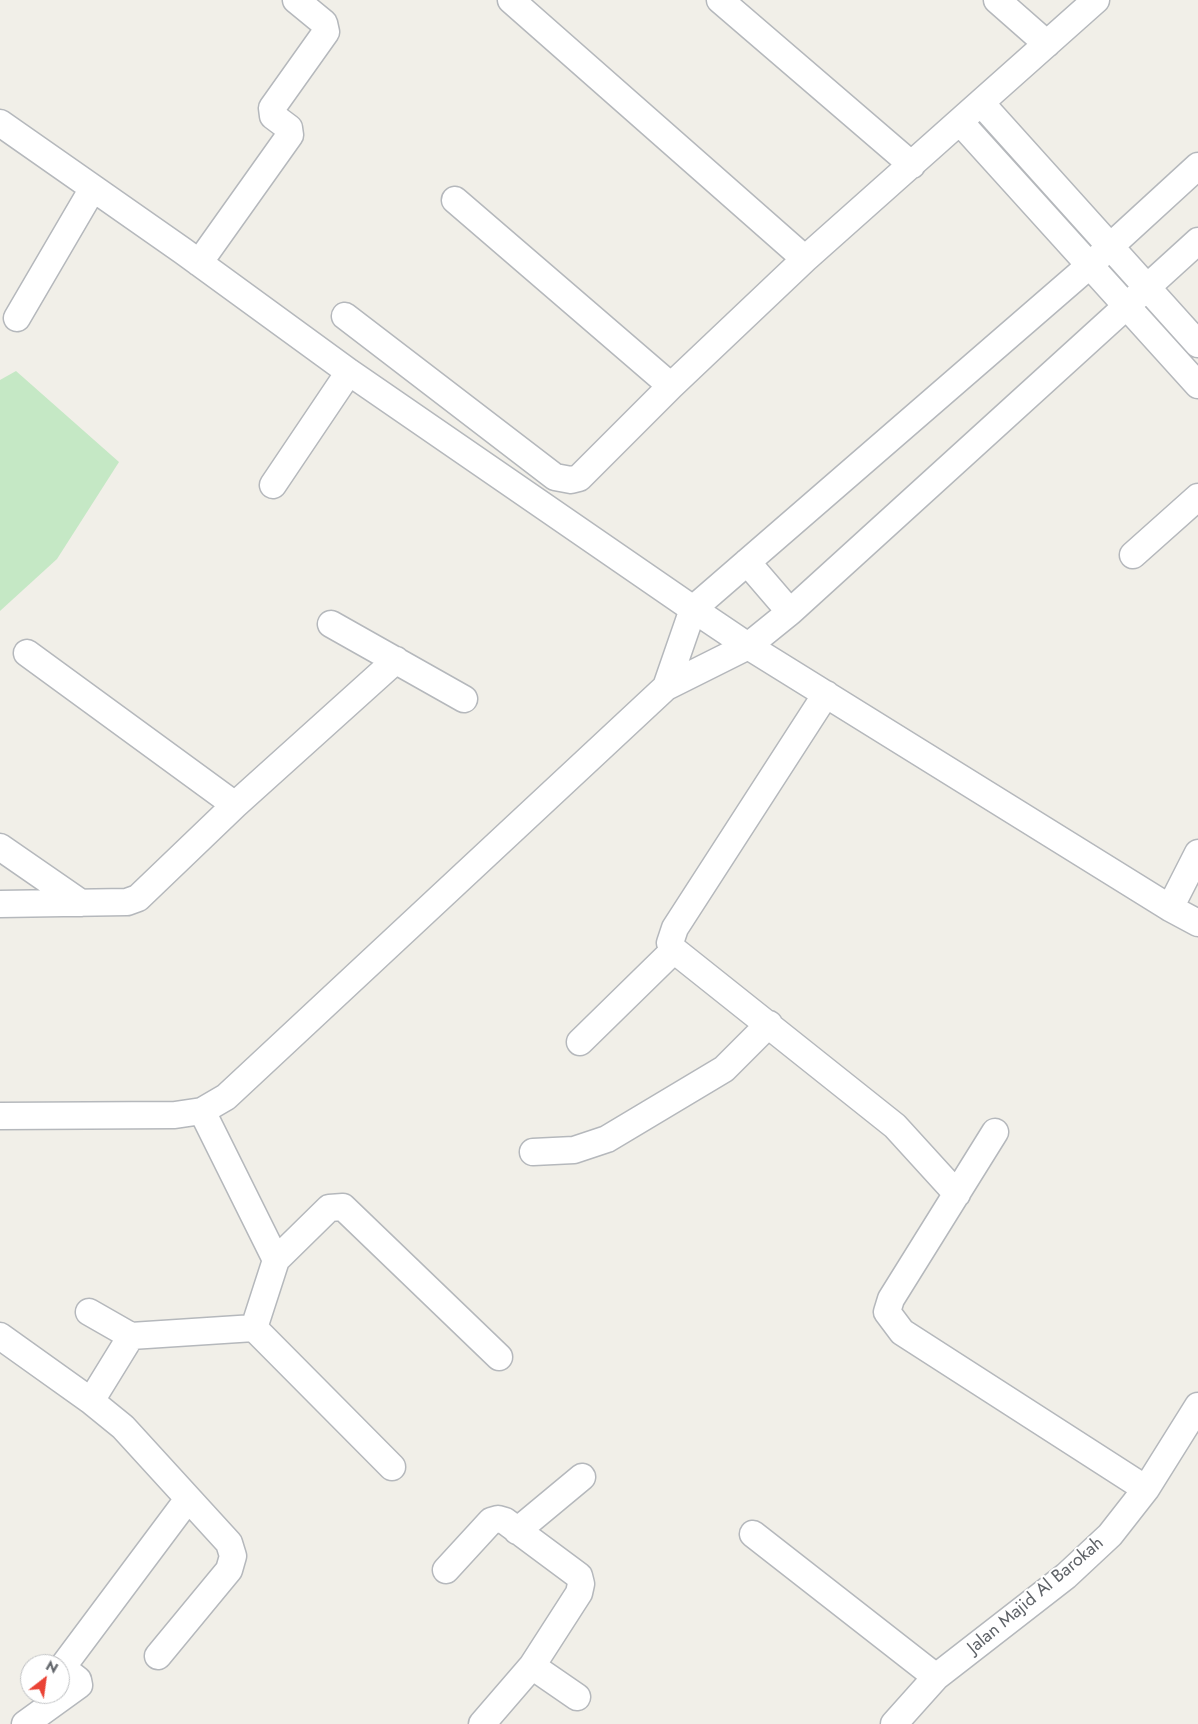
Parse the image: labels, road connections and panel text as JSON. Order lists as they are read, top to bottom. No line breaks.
{"streets":{"street":["Jalan Majid Al Barokah"]},"north":"top right"}
